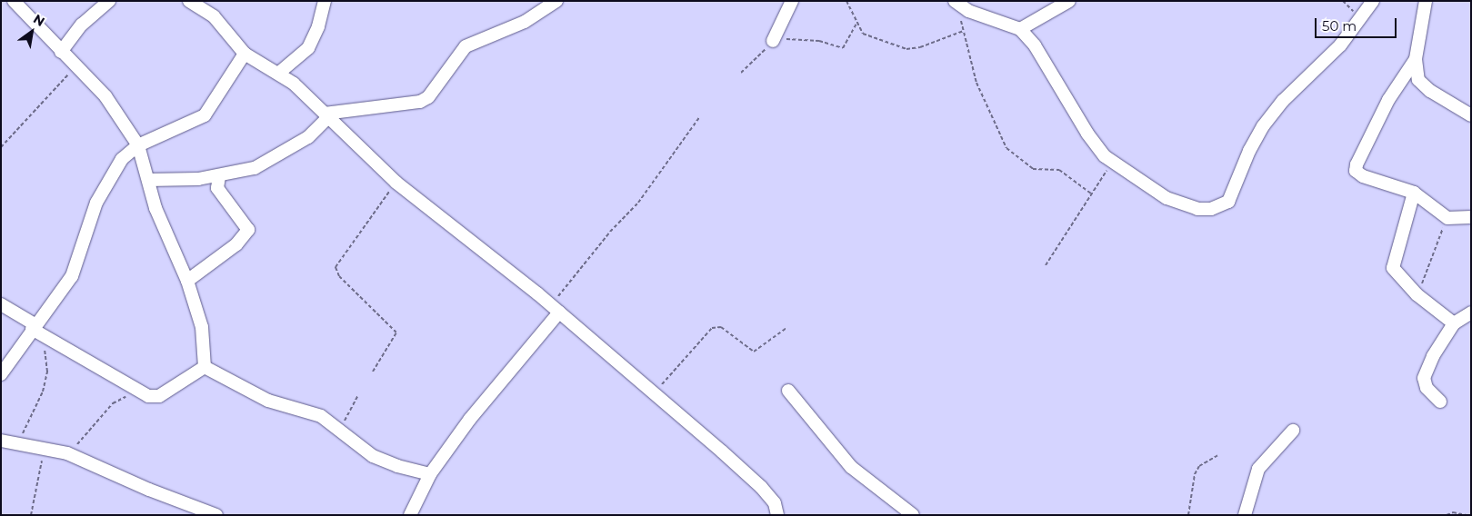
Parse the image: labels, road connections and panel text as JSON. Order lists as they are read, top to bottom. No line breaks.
{"scale_bar":"50 m","north":"top right"}
